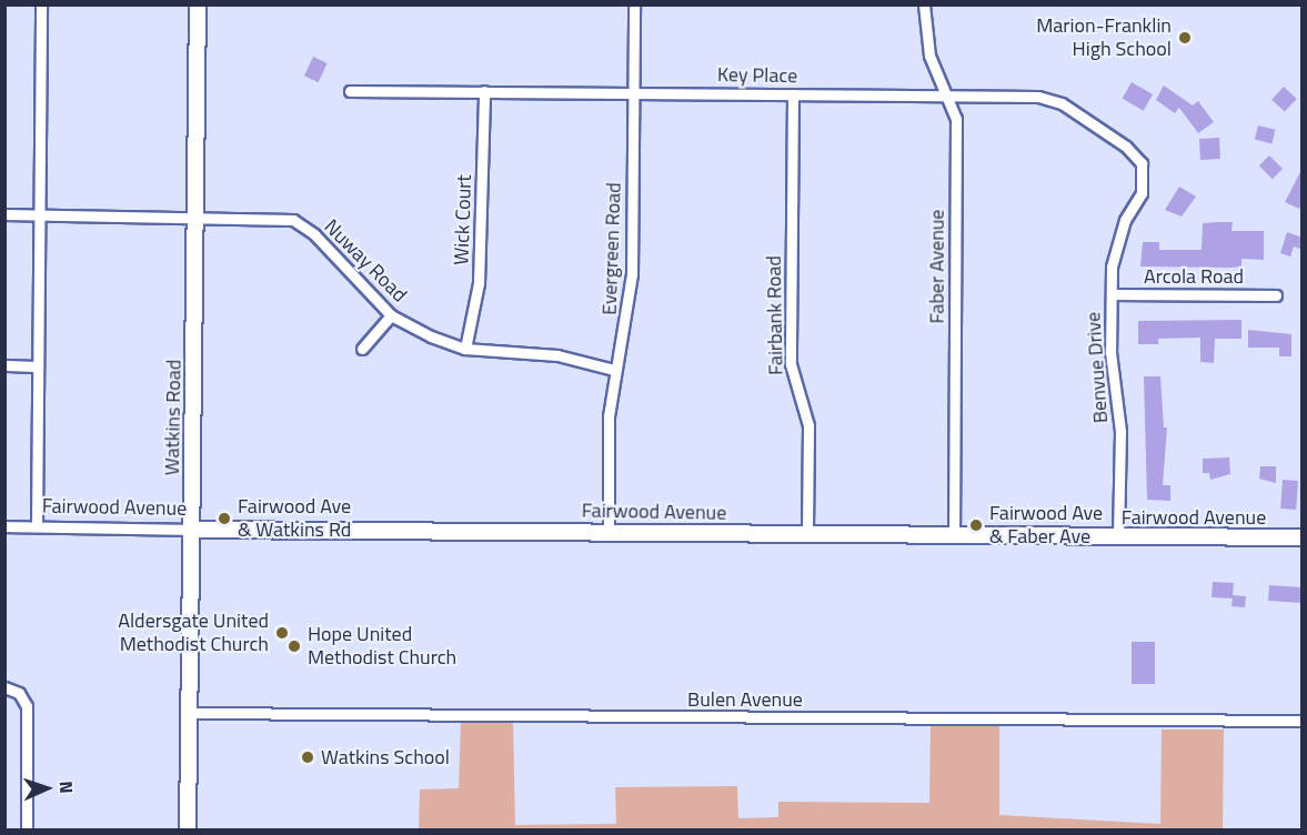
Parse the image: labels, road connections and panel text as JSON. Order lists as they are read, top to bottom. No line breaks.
{"streets":{"street":["Key Place","Wick Court","Evergreen Road","Nuway Road","Faber Avenue","Arcola Road","Fairbank Road","Benvue Drive","Watkins Road","Fairwood Avenue","Bulen Avenue"]},"crossings":[["Key Place","Wick Court"],["Key Place","Evergreen Road"],["Key Place","Faber Avenue"],["Key Place","Fairbank Road"],["Key Place","Benvue Drive"],["Wick Court","Nuway Road"],["Evergreen Road","Nuway Road"],["Evergreen Road","Fairwood Avenue"],["Nuway Road","Watkins Road"],["Faber Avenue","Fairwood Avenue"],["Arcola Road","Benvue Drive"],["Fairbank Road","Fairwood Avenue"],["Benvue Drive","Fairwood Avenue"],["Watkins Road","Fairwood Avenue"],["Watkins Road","Bulen Avenue"]],"places":["Marion-Franklin High School","Fairwood Ave & Watkins Rd","Fairwood Ave & Faber Ave","Aldersgate United Methodist Church","Hope United Methodist Church","Watkins School"],"north":"right"}
